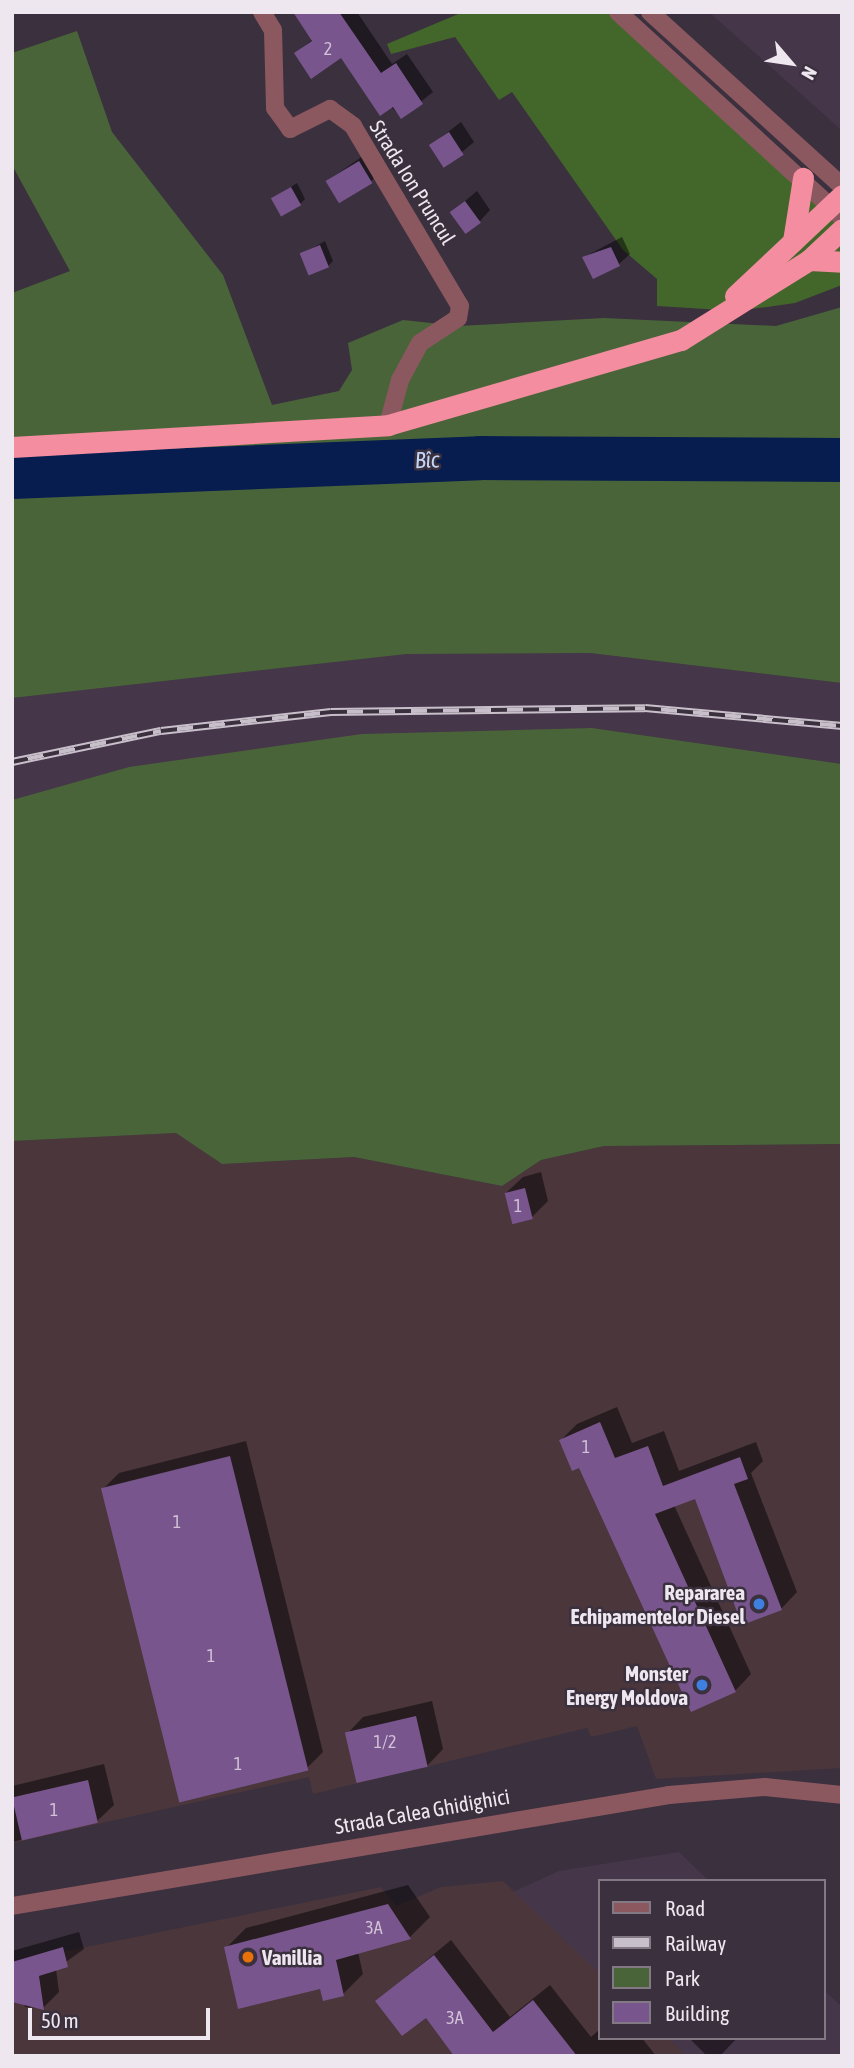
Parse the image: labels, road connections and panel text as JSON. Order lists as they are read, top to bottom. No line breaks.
{"streets":{"street":["Strada Ion Pruncul","Strada Calea Ghidighici"]},"water":["Bîc"],"places":["Repararea Echipamentelor Diesel","Monster Energy Moldova","Vanillia"],"house_numbers":["2","1","1","1","1","1/2","1","1","3A","3A"],"legend":["Road","Railway","Park","Building"],"scale_bar":"50 m","north":"bottom right"}
